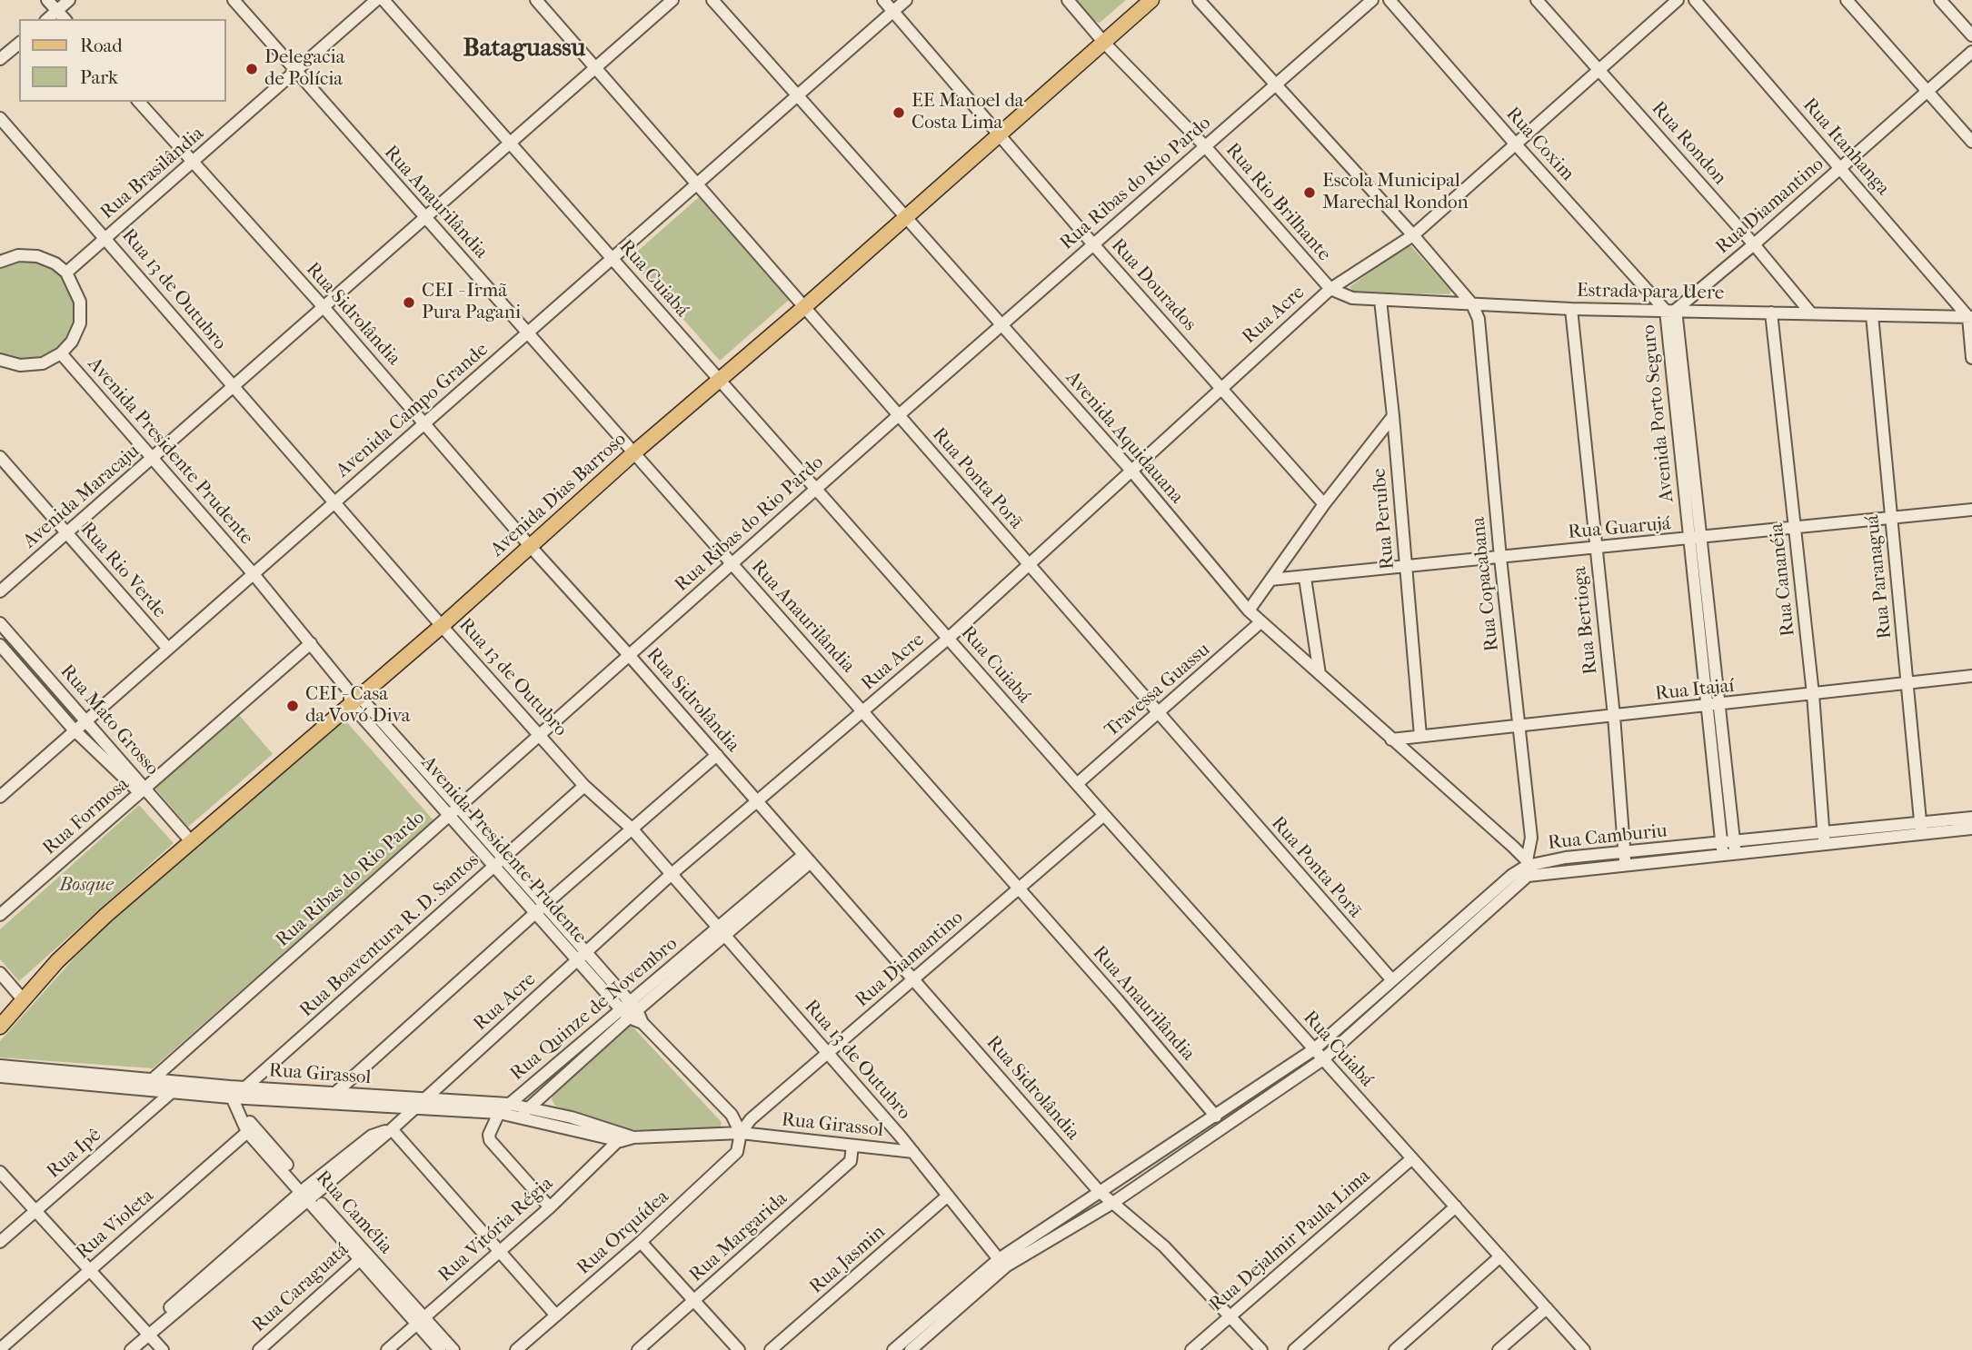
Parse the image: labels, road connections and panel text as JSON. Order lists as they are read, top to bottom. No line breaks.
{"streets":{"main road":["Avenida Dias Barroso"],"street":["Rua Rondon","Rua Coxim","Rua Itanhanga","Rua Brasilândia","Rua Ribas do Rio Pardo","Rua Anaurilândia","Rua Rio Brilhante","Rua Diamantino","Rua Cuiabá","Rua Dourados","Rua 13 de Outubro","Estrada para Uere","Rua Sidrolândia","Rua Acre","Avenida Campo Grande","Avenida Porto Seguro","Avenida Aquidauana","Avenida Presidente Prudente","Rua Ponta Porã","Avenida Maracaju","Rua Peruíbe","Rua Guarujá","Rua Rio Verde","Rua Paranaguá","Rua Cananéia","Rua Copacabana","Rua Bertioga","Travessa Guassu","Rua Itajaí","Rua Mato Grosso","Rua Formosa","Rua Camburiu","Rua Boaventura R. D. Santos","Rua Quinze de Novembro","Rua Girassol","Rua Ipê","Rua Camélia","Rua Violeta","Rua Vitória Régia","Rua Orquídea","Rua Margarida","Rua Dejalmir Paula Lima","Rua Jasmin","Rua Caraguatá"]},"crossings":[["Rua Rondon","Rua Diamantino"],["Rua Rondon","Estrada para Uere"],["Rua Rondon","Rua Acre"],["Rua Coxim","Rua Diamantino"],["Rua Coxim","Estrada para Uere"],["Rua Coxim","Rua Acre"],["Rua Coxim","Avenida Porto Seguro"],["Rua Itanhanga","Rua Diamantino"],["Rua Itanhanga","Estrada para Uere"],["Rua Brasilândia","Rua Anaurilândia"],["Rua Brasilândia","Rua 13 de Outubro"],["Rua Brasilândia","Rua Sidrolândia"],["Rua Ribas do Rio Pardo","Rua Anaurilândia"],["Rua Ribas do Rio Pardo","Rua Rio Brilhante"],["Rua Ribas do Rio Pardo","Rua Cuiabá"],["Rua Ribas do Rio Pardo","Rua Dourados"],["Rua Ribas do Rio Pardo","Rua 13 de Outubro"],["Rua Ribas do Rio Pardo","Rua Sidrolândia"],["Rua Ribas do Rio Pardo","Avenida Aquidauana"],["Rua Ribas do Rio Pardo","Avenida Presidente Prudente"],["Rua Ribas do Rio Pardo","Rua Ponta Porã"],["Rua Ribas do Rio Pardo","Rua Girassol"],["Rua Anaurilândia","Rua Diamantino"],["Rua Anaurilândia","Rua Acre"],["Rua Anaurilândia","Avenida Campo Grande"],["Rua Anaurilândia","Avenida Dias Barroso"],["Rua Anaurilândia","Avenida Maracaju"],["Rua Anaurilândia","Rua Camburiu"],["Rua Rio Brilhante","Estrada para Uere"],["Rua Rio Brilhante","Rua Acre"],["Rua Rio Brilhante","Avenida Dias Barroso"],["Rua Diamantino","Rua Cuiabá"],["Rua Diamantino","Rua 13 de Outubro"],["Rua Diamantino","Estrada para Uere"],["Rua Diamantino","Rua Sidrolândia"],["Rua Diamantino","Avenida Porto Seguro"],["Rua Diamantino","Avenida Presidente Prudente"],["Rua Diamantino","Rua Girassol"],["Rua Diamantino","Rua Orquídea"],["Rua Cuiabá","Rua Acre"],["Rua Cuiabá","Avenida Campo Grande"],["Rua Cuiabá","Avenida Dias Barroso"],["Rua Cuiabá","Avenida Maracaju"],["Rua Cuiabá","Travessa Guassu"],["Rua Cuiabá","Rua Camburiu"],["Rua Cuiabá","Rua Dejalmir Paula Lima"],["Rua Dourados","Rua Acre"],["Rua Dourados","Avenida Campo Grande"],["Rua Dourados","Avenida Dias Barroso"],["Rua 13 de Outubro","Rua Acre"],["Rua 13 de Outubro","Avenida Campo Grande"],["Rua 13 de Outubro","Avenida Dias Barroso"],["Rua 13 de Outubro","Avenida Maracaju"],["Rua 13 de Outubro","Rua Camburiu"],["Rua 13 de Outubro","Rua Boaventura R. D. Santos"],["Rua 13 de Outubro","Rua Quinze de Novembro"],["Rua 13 de Outubro","Rua Girassol"],["Rua 13 de Outubro","Rua Jasmin"],["Estrada para Uere","Rua Acre"],["Estrada para Uere","Avenida Porto Seguro"],["Estrada para Uere","Rua Peruíbe"],["Estrada para Uere","Rua Paranaguá"],["Estrada para Uere","Rua Cananéia"],["Estrada para Uere","Rua Copacabana"],["Estrada para Uere","Rua Bertioga"],["Rua Sidrolândia","Rua Acre"],["Rua Sidrolândia","Avenida Campo Grande"],["Rua Sidrolândia","Avenida Dias Barroso"],["Rua Sidrolândia","Avenida Maracaju"],["Rua Sidrolândia","Rua Camburiu"],["Rua Sidrolândia","Rua Quinze de Novembro"],["Rua Sidrolândia","Rua Dejalmir Paula Lima"],["Rua Acre","Avenida Aquidauana"],["Rua Acre","Avenida Presidente Prudente"],["Rua Acre","Rua Ponta Porã"],["Rua Acre","Rua Girassol"],["Rua Acre","Rua Camélia"],["Avenida Campo Grande","Avenida Aquidauana"],["Avenida Campo Grande","Avenida Presidente Prudente"],["Avenida Campo Grande","Rua Ponta Porã"],["Avenida Campo Grande","Rua Rio Verde"],["Avenida Campo Grande","Rua Mato Grosso"],["Avenida Porto Seguro","Rua Guarujá"],["Avenida Porto Seguro","Rua Itajaí"],["Avenida Porto Seguro","Rua Camburiu"],["Avenida Aquidauana","Avenida Dias Barroso"],["Avenida Aquidauana","Rua Copacabana"],["Avenida Aquidauana","Travessa Guassu"],["Avenida Aquidauana","Rua Itajaí"],["Avenida Aquidauana","Rua Camburiu"],["Avenida Presidente Prudente","Avenida Dias Barroso"],["Avenida Presidente Prudente","Avenida Maracaju"],["Avenida Presidente Prudente","Rua Formosa"],["Avenida Presidente Prudente","Rua Boaventura R. D. Santos"],["Avenida Presidente Prudente","Rua Quinze de Novembro"],["Avenida Presidente Prudente","Rua Girassol"],["Avenida Presidente Prudente","Rua Orquídea"],["Rua Ponta Porã","Avenida Dias Barroso"],["Rua Ponta Porã","Avenida Maracaju"],["Rua Ponta Porã","Travessa Guassu"],["Rua Ponta Porã","Rua Camburiu"],["Avenida Dias Barroso","Rua Mato Grosso"],["Avenida Maracaju","Rua Rio Verde"],["Rua Peruíbe","Rua Guarujá"],["Rua Peruíbe","Rua Itajaí"],["Rua Guarujá","Rua Paranaguá"],["Rua Guarujá","Rua Cananéia"],["Rua Guarujá","Rua Copacabana"],["Rua Guarujá","Rua Bertioga"],["Rua Paranaguá","Rua Itajaí"],["Rua Paranaguá","Rua Camburiu"],["Rua Cananéia","Rua Itajaí"],["Rua Cananéia","Rua Camburiu"],["Rua Copacabana","Rua Itajaí"],["Rua Copacabana","Rua Camburiu"],["Rua Bertioga","Rua Itajaí"],["Rua Bertioga","Rua Camburiu"],["Rua Mato Grosso","Rua Formosa"],["Rua Boaventura R. D. Santos","Rua Girassol"],["Rua Quinze de Novembro","Rua Girassol"],["Rua Girassol","Rua Ipê"],["Rua Girassol","Rua Camélia"],["Rua Girassol","Rua Vitória Régia"],["Rua Girassol","Rua Orquídea"],["Rua Girassol","Rua Margarida"],["Rua Camélia","Rua Violeta"],["Rua Camélia","Rua Vitória Régia"],["Rua Camélia","Rua Caraguatá"]],"districts":["Bataguassu"],"parks":["Bosque"],"places":["Delegacia de Polícia","EE Manoel da Costa Lima","Escola Municipal Marechal Rondon","CEI - Irmã Pura Pagani","CEI - Casa da Vovó Diva"],"legend":["Road","Park"]}
